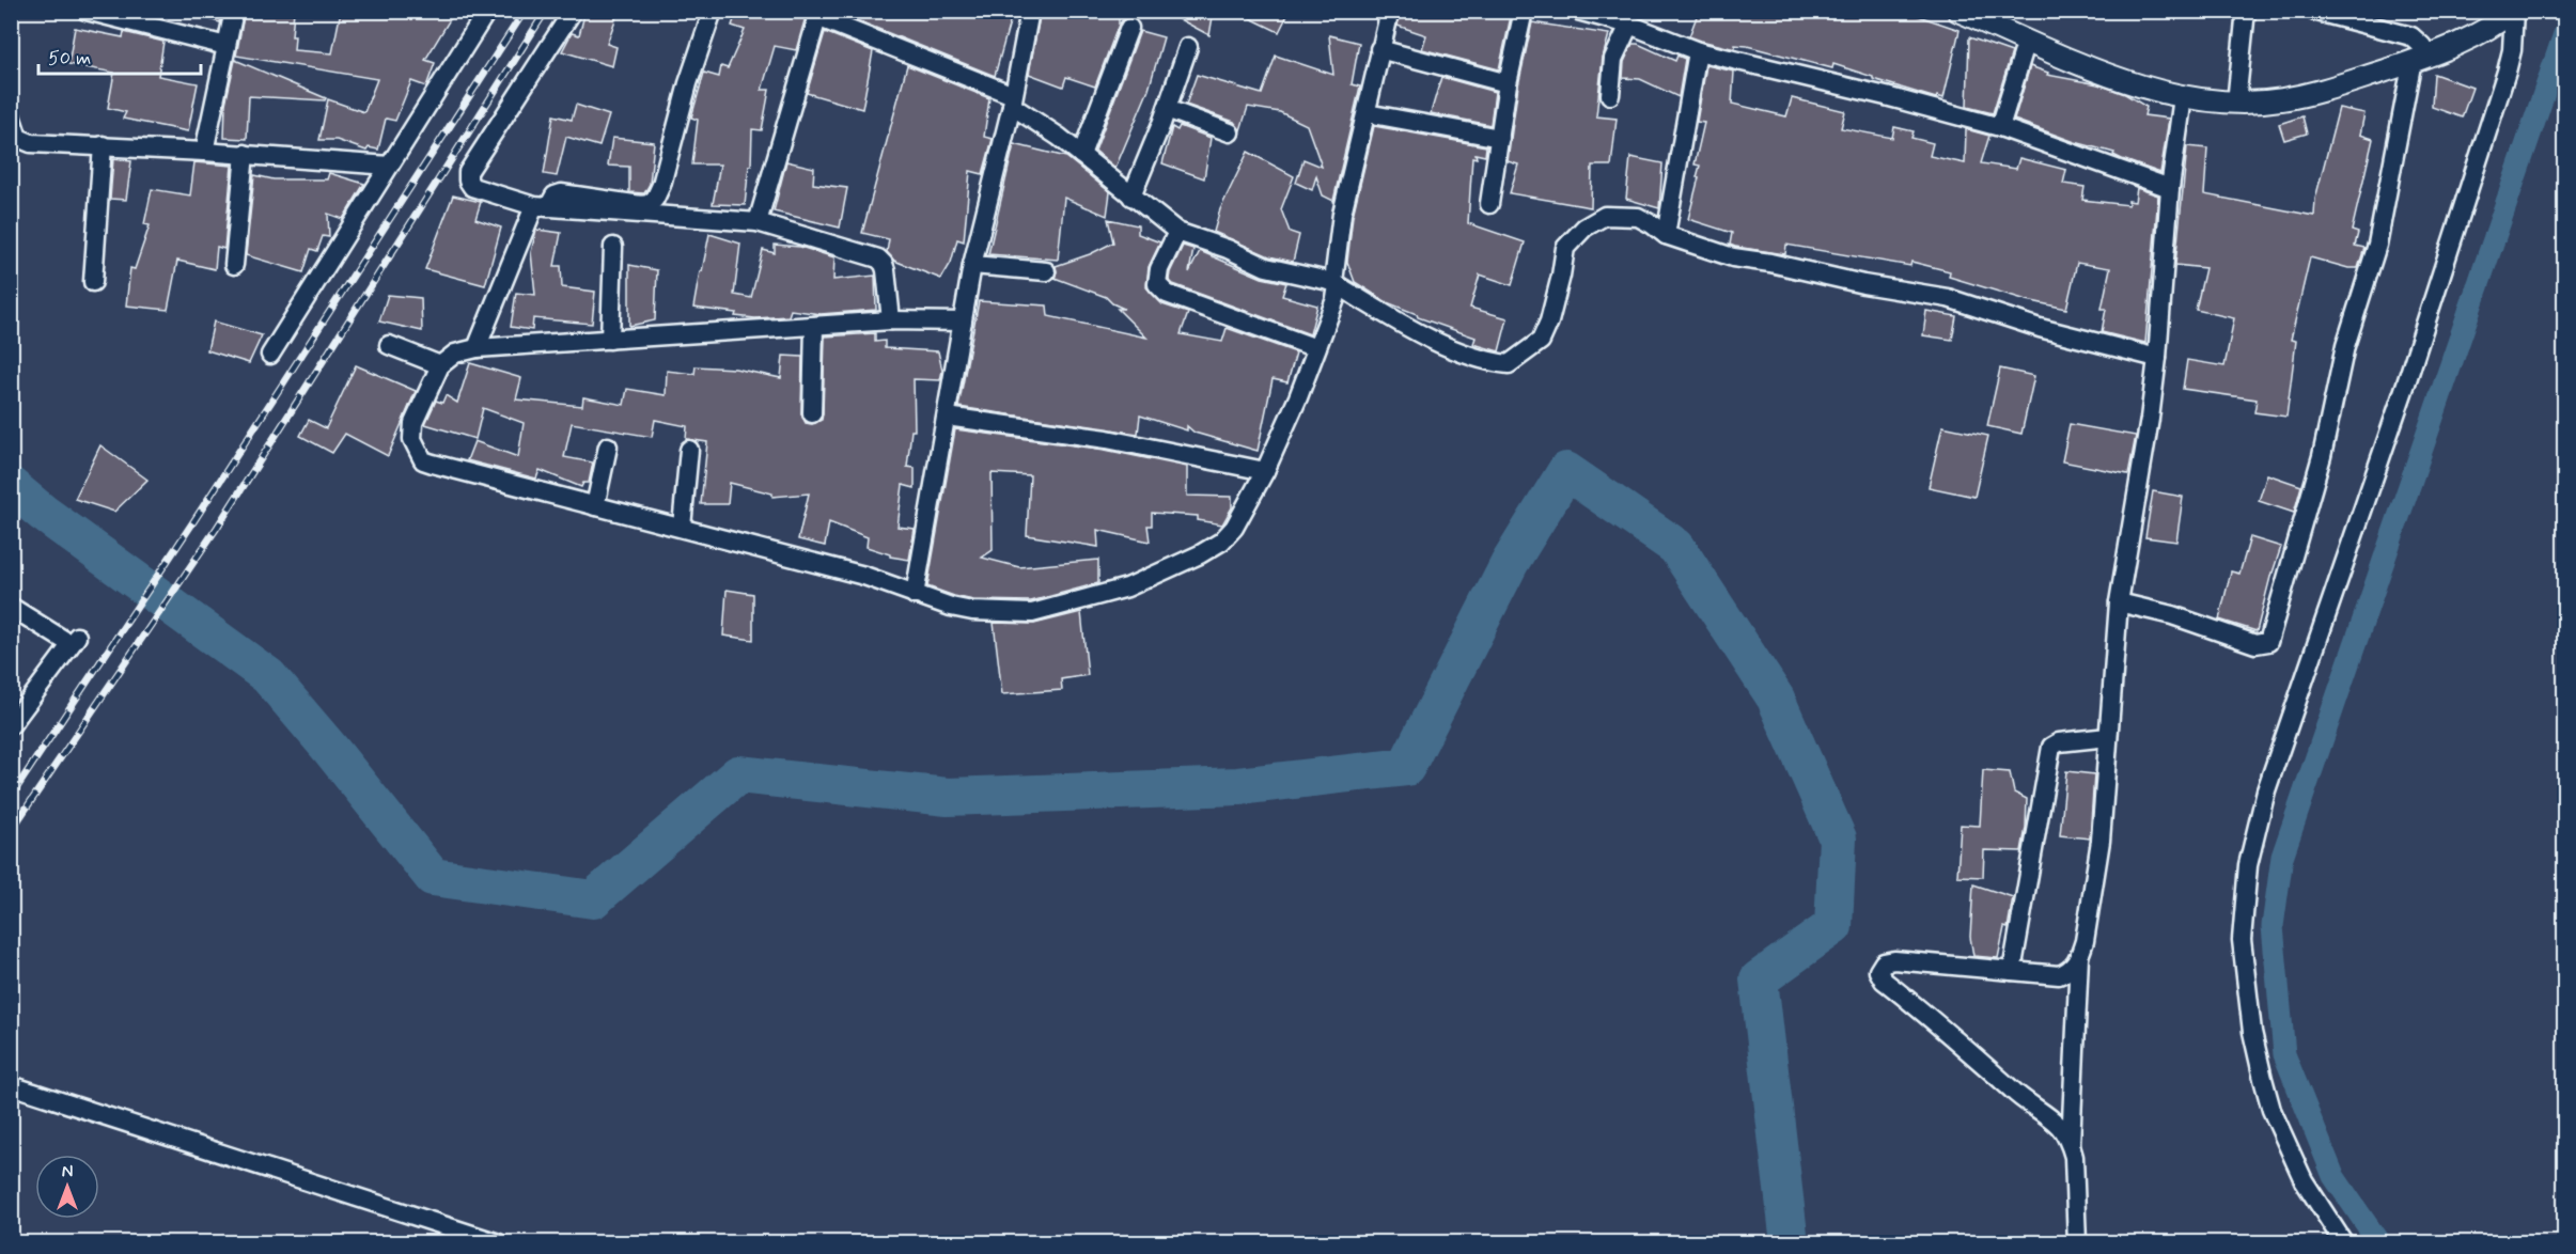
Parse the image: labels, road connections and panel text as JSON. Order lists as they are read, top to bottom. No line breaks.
{"scale_bar":"50 m","north":"top"}
